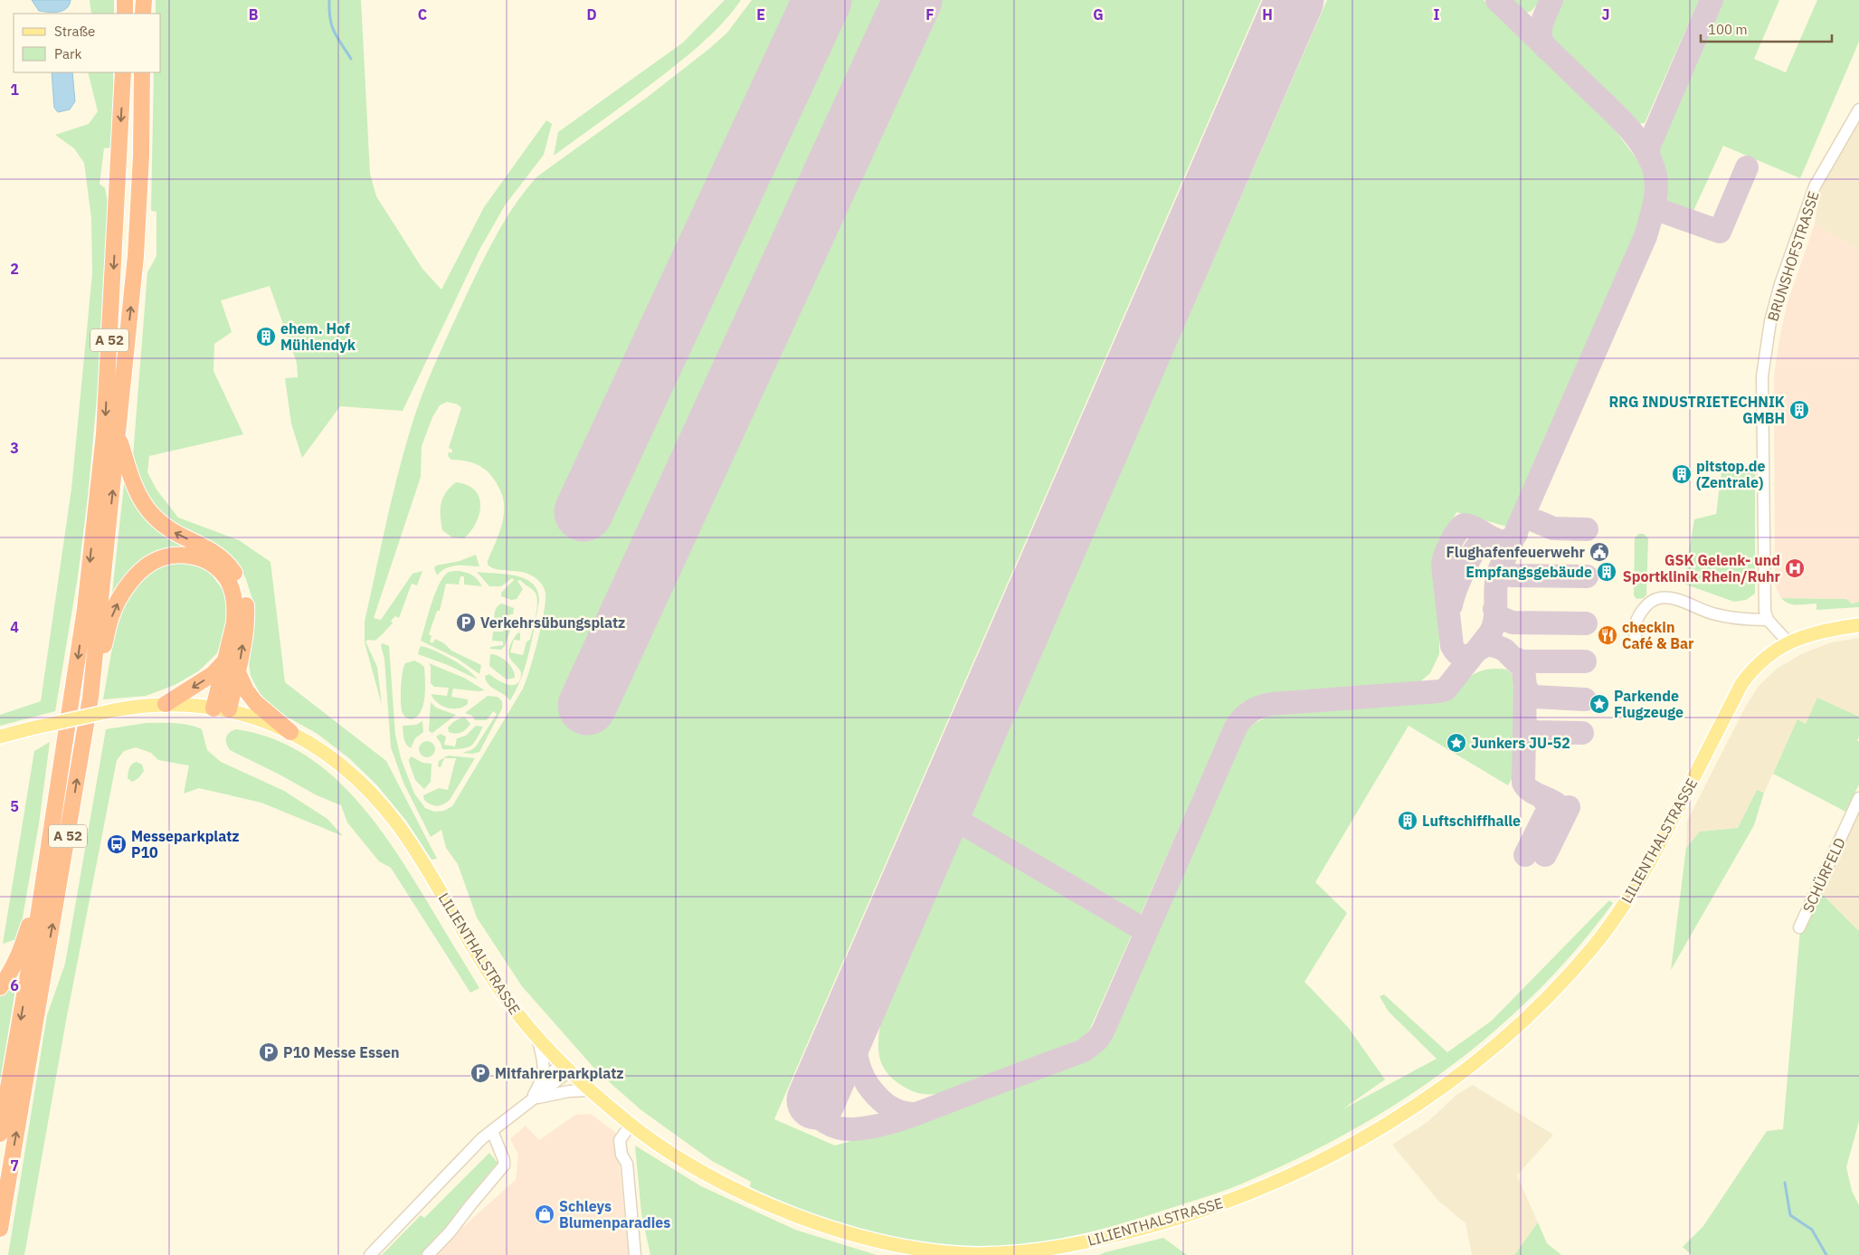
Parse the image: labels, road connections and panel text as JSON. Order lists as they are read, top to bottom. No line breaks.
{"streets":{"highway":["A 52"],"main road":["LILIENTHALSTRASSE"],"street":["BRUNSHOFSTRASSE","SCHÜRFELD"]},"places":{"building":["ehem. Hof Mühlendyk","RRG INDUSTRIETECHNIK GMBH","pitstop.de (Zentrale)","Empfangsgebäude","Luftschiffhalle"],"public building":["Flughafenfeuerwehr"],"hospital":["GSK Gelenk- und Sportklinik Rhein/Ruhr"],"parking":["Verkehrsübungsplatz","P10 Messe Essen","Mitfahrerparkplatz"],"restaurant":["checkin Café & Bar"],"place":["Parkende Flugzeuge","Junkers JU-52"],"bus stop":["Messeparkplatz P10"],"shop":["Schleys Blumenparadies"]},"legend":["Straße","Park"],"scale_bar":"100 m","grid":{"columns":["B","C","D","E","F","G","H","I","J"],"rows":["1","2","3","4","5","6","7"]}}
